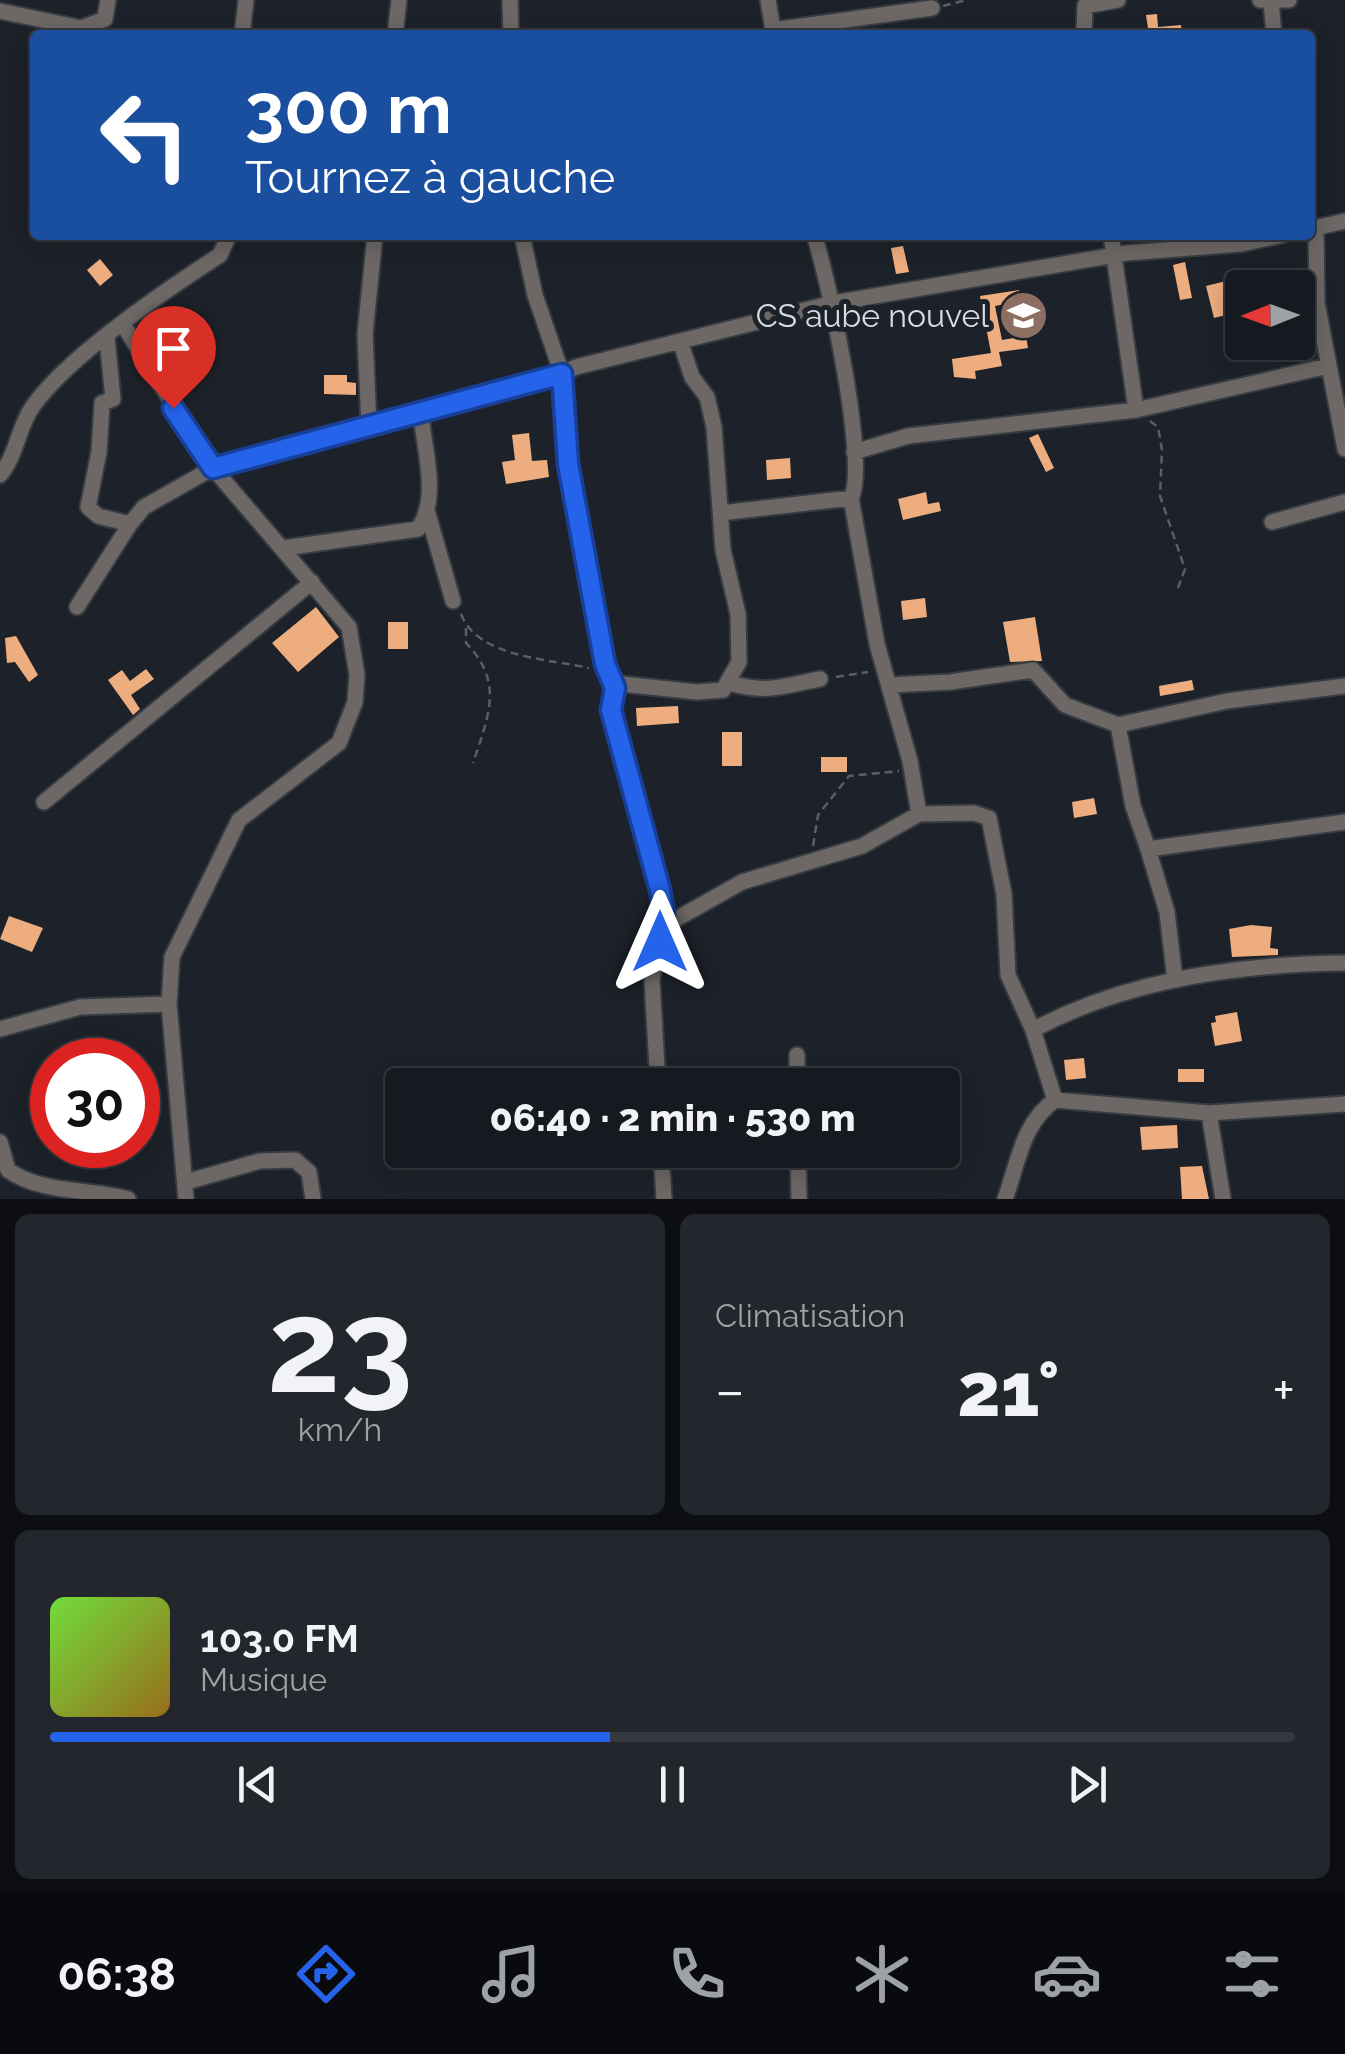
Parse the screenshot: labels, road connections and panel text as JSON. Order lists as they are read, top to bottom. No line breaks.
{"places":{"school or university":["CS aube nouvel"]},"north":"left","page":{"turn":["300 m","Tournez à gauche"],"limit":"30","trip":"06:40 · 2 min · 530 m","tile":[["23","km/h"],"Climatisation"],"heat":["−","21°","+"],"song":["103.0 FM","Musique"],"tabs":"06:38"}}
